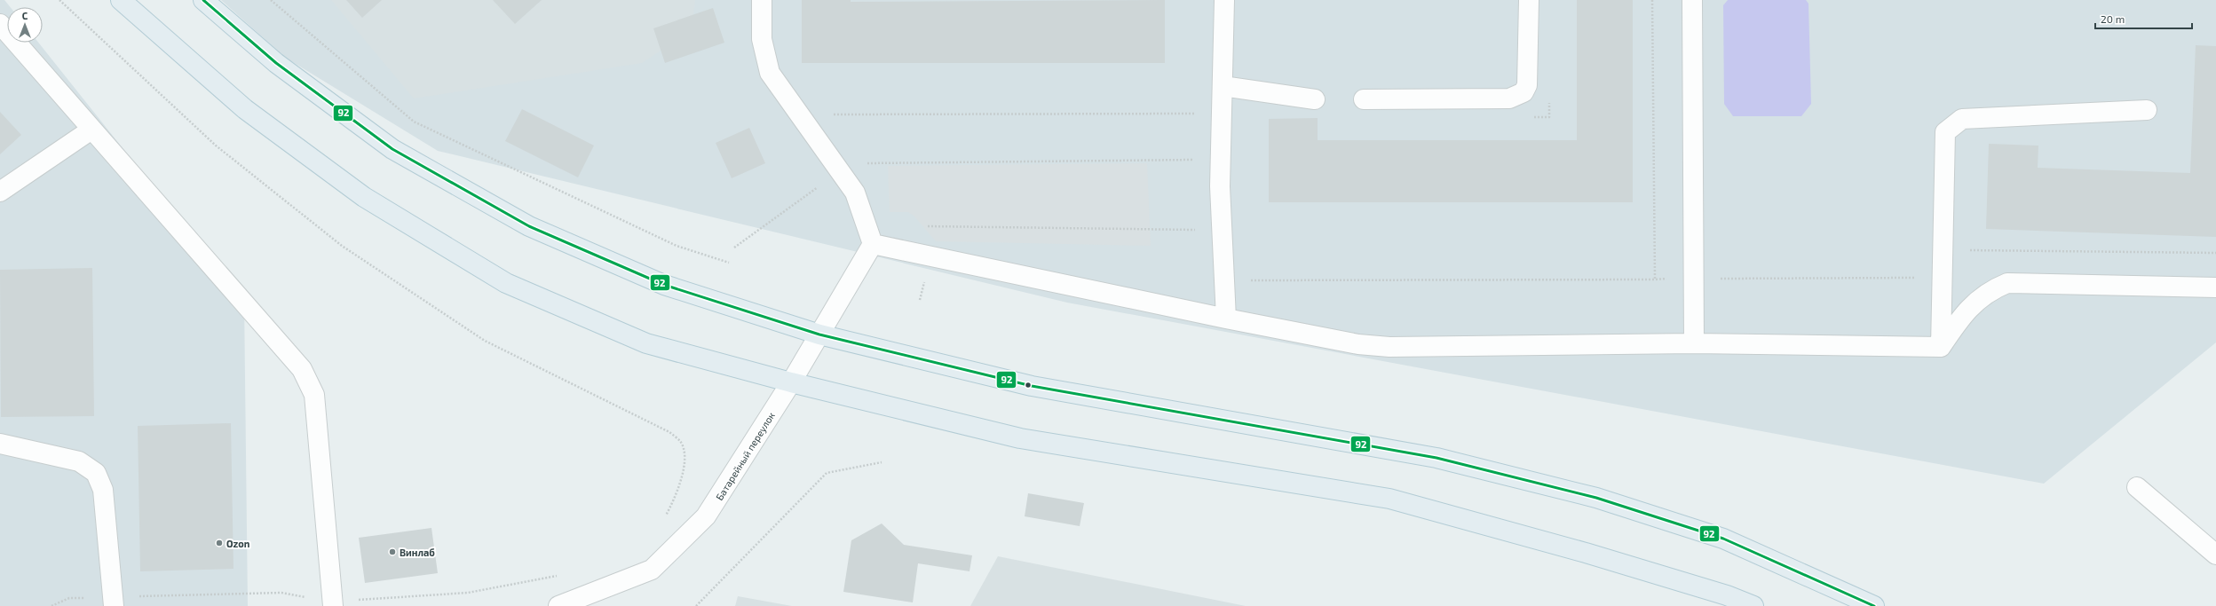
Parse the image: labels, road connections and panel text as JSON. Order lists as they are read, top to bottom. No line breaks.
{"streets":{"street":["Батарейный переулок"]},"places":["Ozon","Винлаб"],"lines":["transit line 92"],"scale_bar":"20 m","north":"top"}
